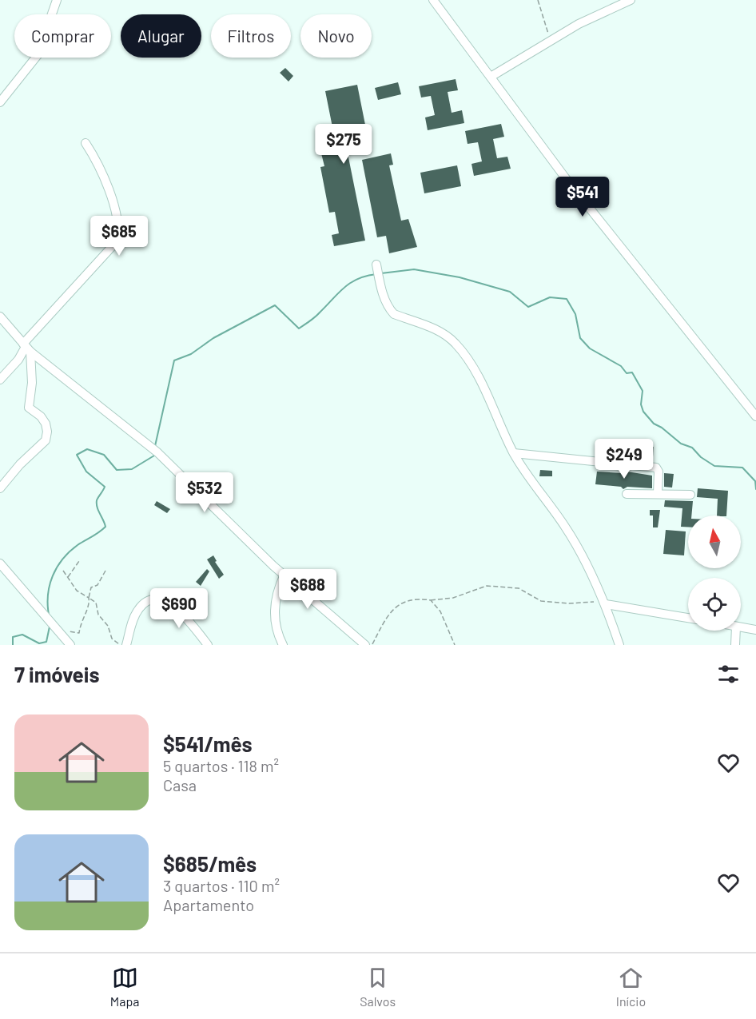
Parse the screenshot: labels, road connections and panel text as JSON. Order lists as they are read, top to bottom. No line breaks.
{"north":"top","page":{"chip":["Comprar","Alugar","Filtros","Novo"],"price":["$275","$541","$685","$249","$532","$688","$690"],"heading":"7 imóveis","list":[{"name":"$541/mês","note":"5 quartos · 118 m² · Casa"},{"name":"$685/mês","note":"3 quartos · 110 m² · Apartamento"}],"tabs":["Mapa","Salvos","Início"]}}
